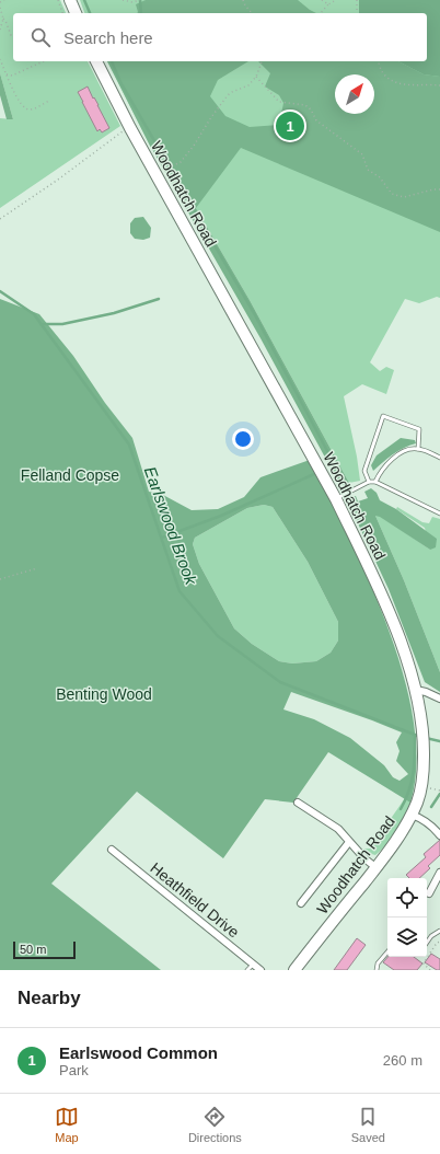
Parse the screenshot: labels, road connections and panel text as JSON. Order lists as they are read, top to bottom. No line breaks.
{"streets":{"main road":["Woodhatch Road"],"street":["Heathfield Drive"]},"water":["Earlswood Brook"],"parks":["Felland Copse","Benting Wood"],"scale_bar":"50 m","north":"top right","page":{"search":"Search here","pins":"1","scale":"50 m","heading":"Nearby","list":[{"mark":"1","name":"Earlswood Common","note":"Park","value":"260 m"}],"nav":["Map","Directions","Saved"]}}
